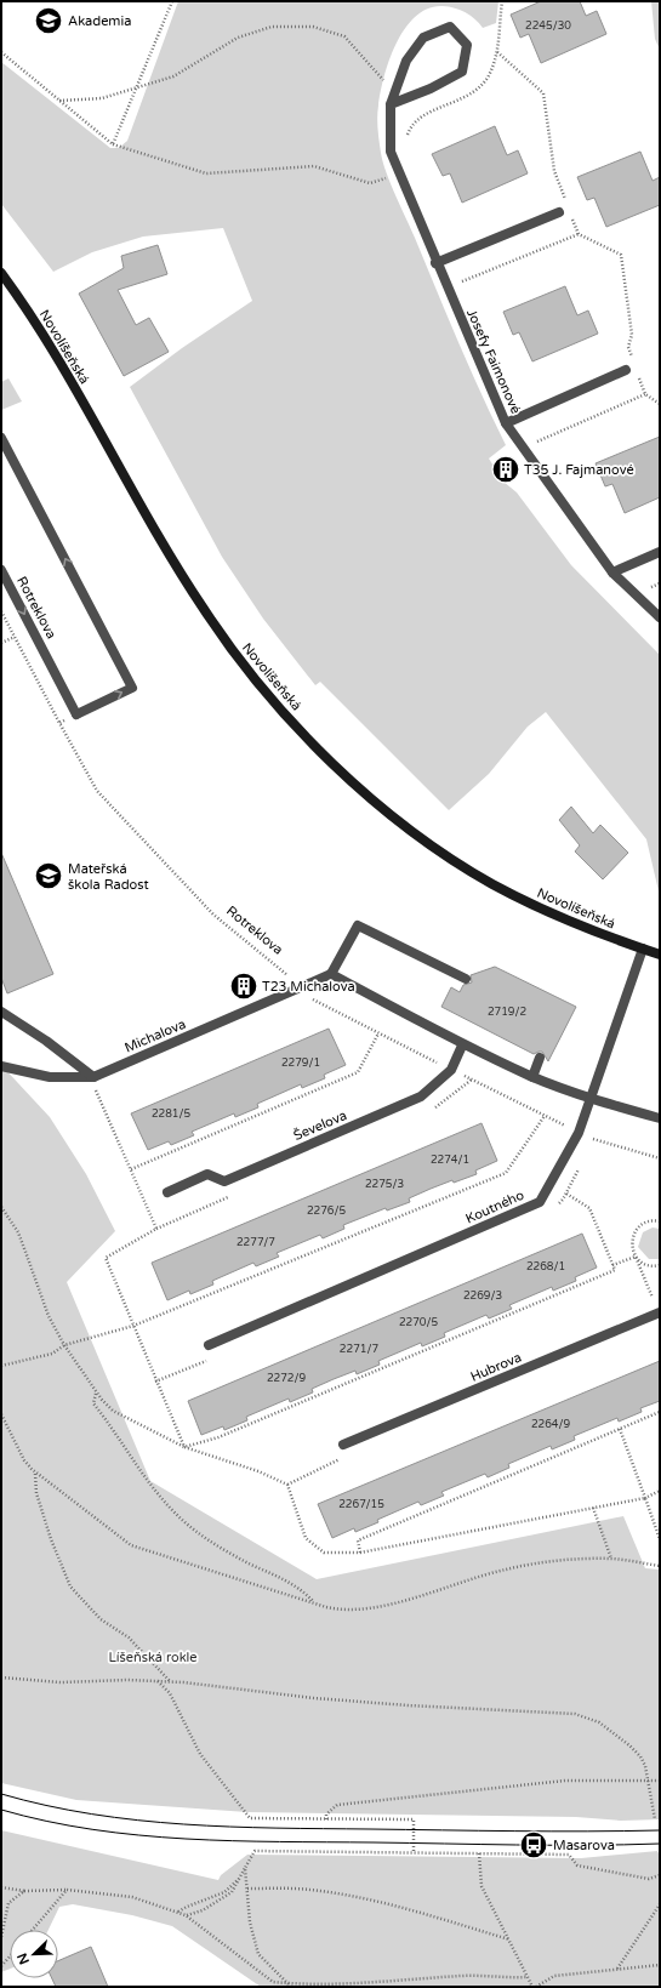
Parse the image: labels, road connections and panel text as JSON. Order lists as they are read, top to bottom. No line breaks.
{"streets":{"street":["Novolíšeňská","Josefy Faimonové","Rotreklova","Michalova","Ševelova","Koutného","Hubrova"]},"crossings":[["Novolíšeňská","Koutného"],["Rotreklova","Michalova"],["Rotreklova","Ševelova"],["Rotreklova","Koutného"]],"parks":["Líšeňská rokle"],"places":{"school or university":["Akademia","Mateřská škola Radost"],"building":["T35 J. Fajmanové","T23 Michalova"],"bus stop":["Masarova"]},"house_numbers":["2245/30","2719/2","2279/1","2281/5","2274/1","2275/3","2276/5","2277/7","2268/1","2269/3","2270/5","2271/7","2272/9","2264/9","2267/15"],"north":"bottom left"}
